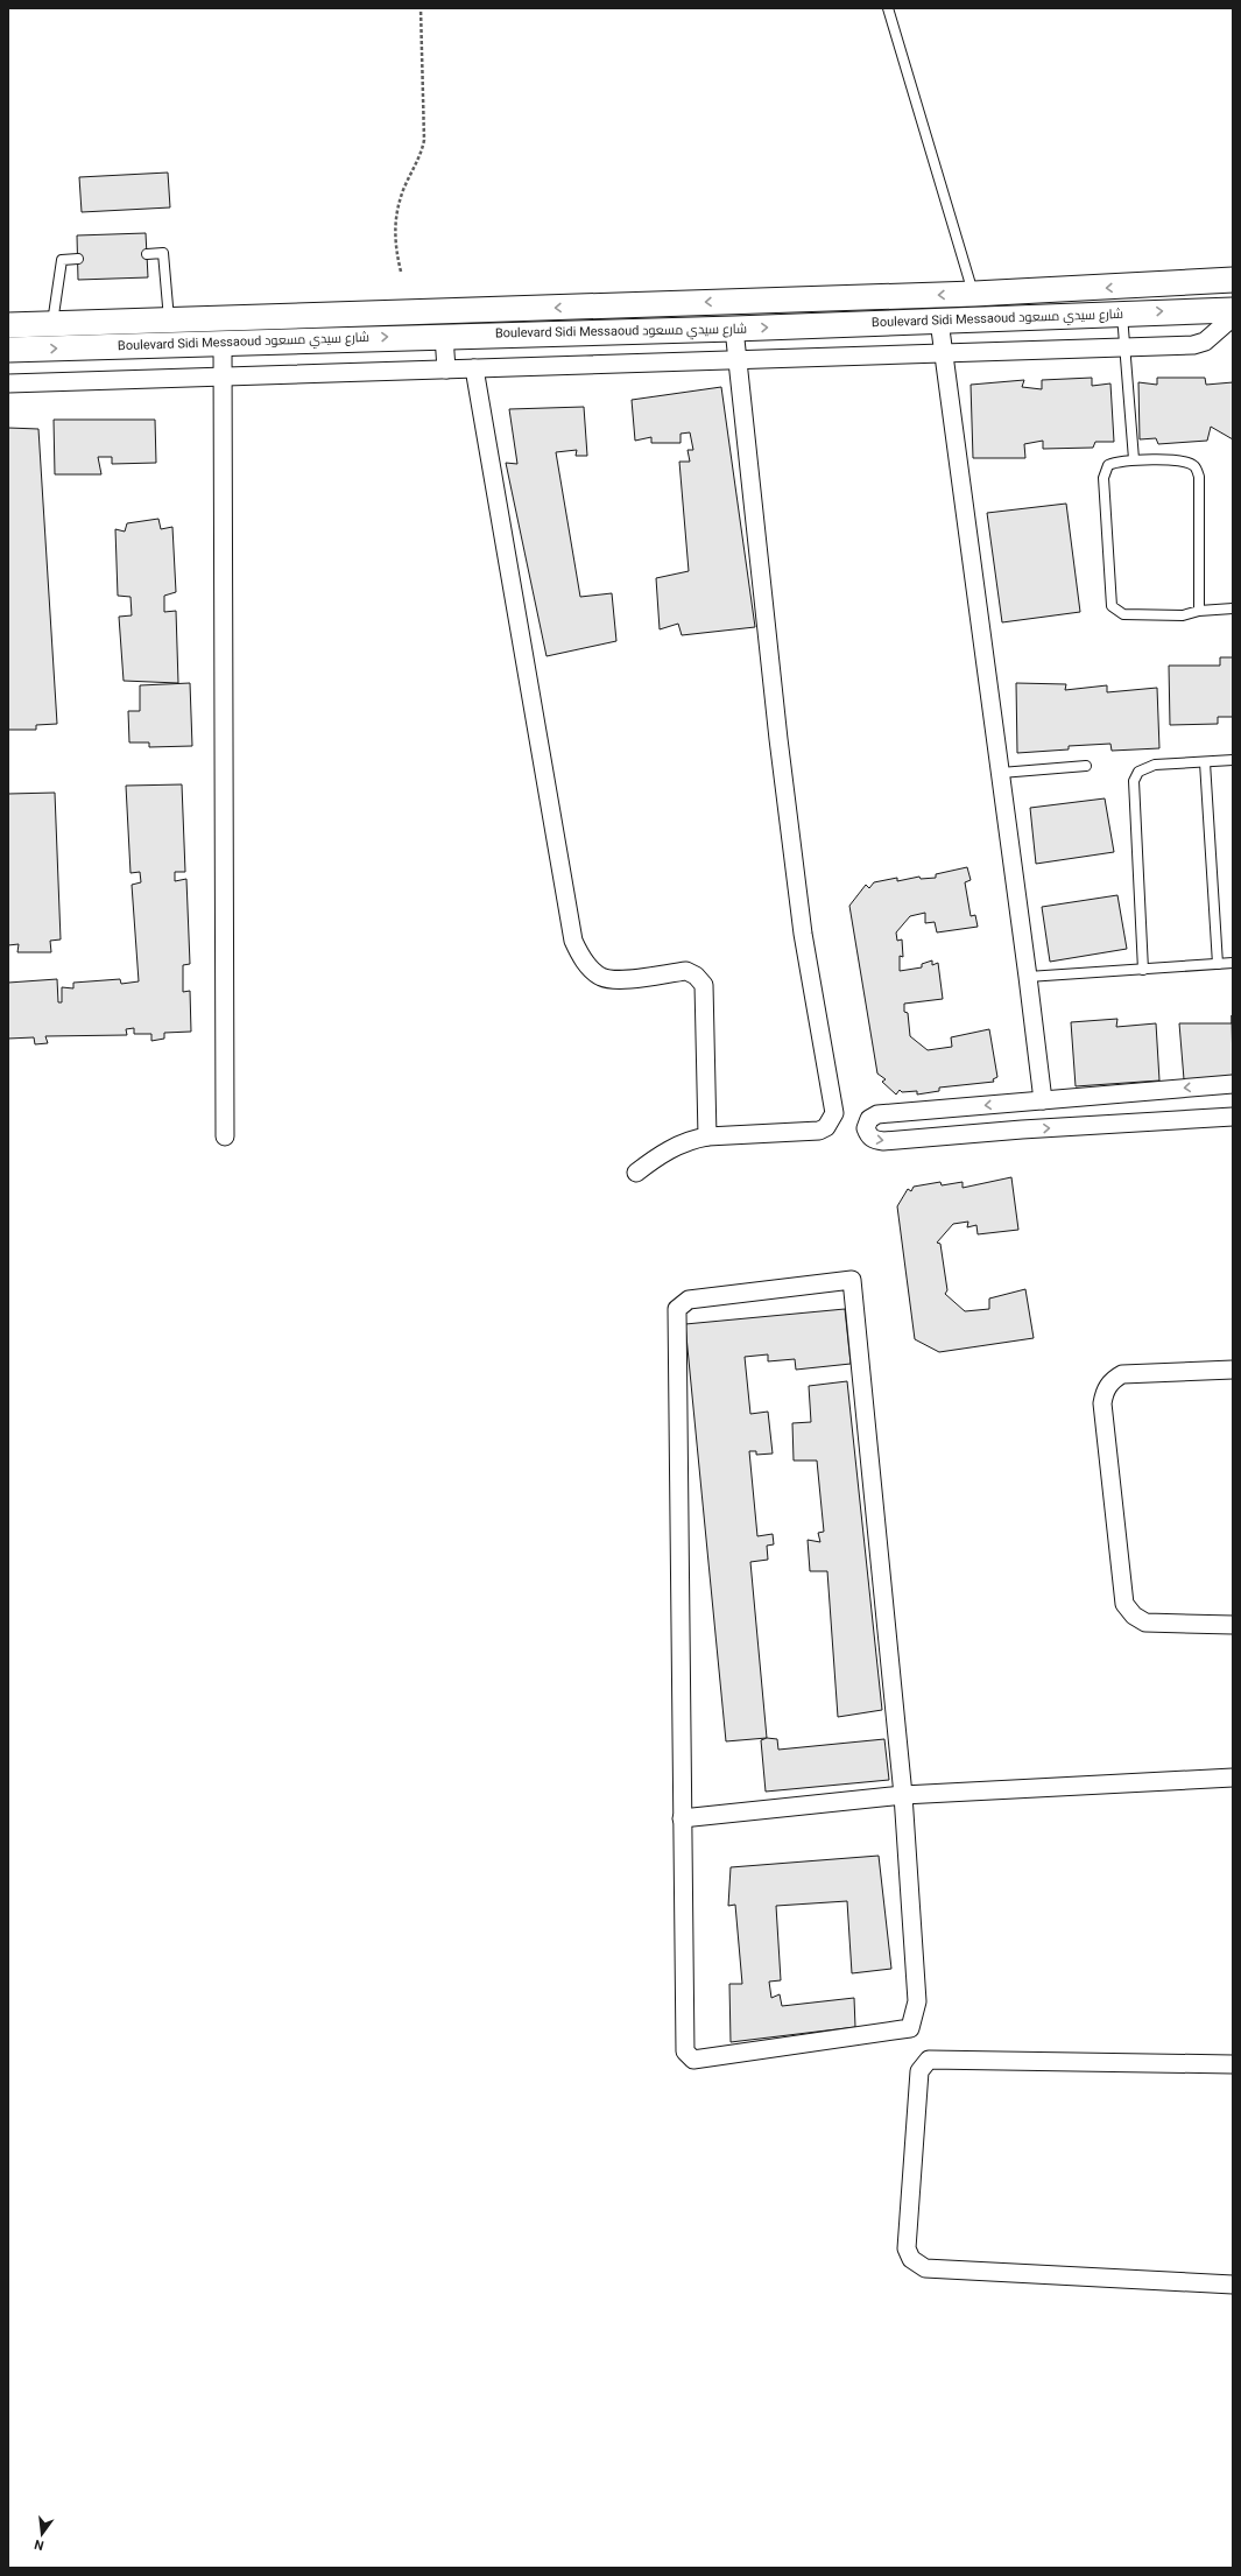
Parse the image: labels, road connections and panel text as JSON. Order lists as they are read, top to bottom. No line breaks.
{"streets":{"street":["Boulevard Sidi Messaoud شارع سيدي مسعود"]},"north":"bottom"}
